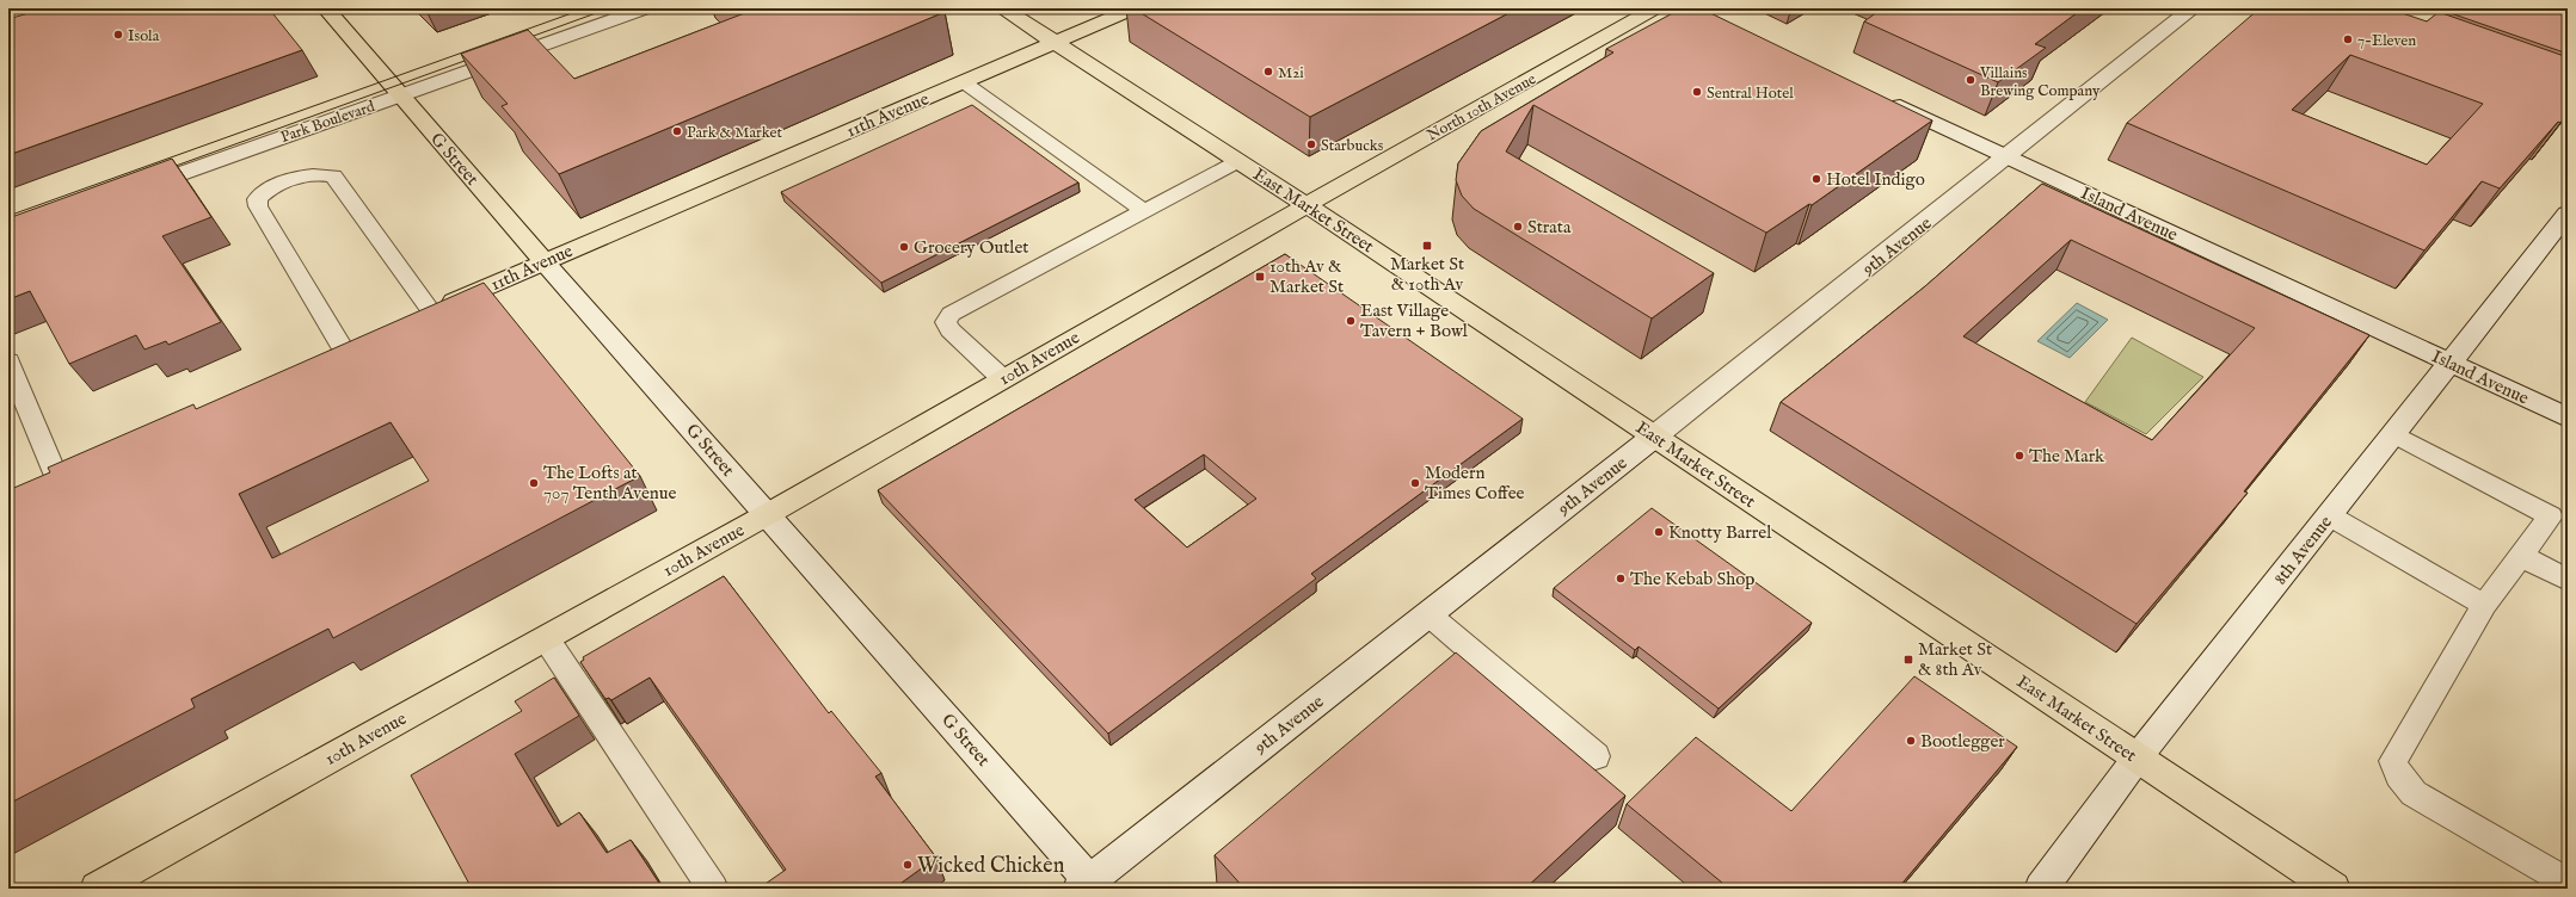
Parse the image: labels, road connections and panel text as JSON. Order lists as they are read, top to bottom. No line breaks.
{"streets":{"main road":["North 10th Avenue","11th Avenue","G Street","East Market Street","10th Avenue"],"street":["Park Boulevard","Island Avenue","9th Avenue","8th Avenue"]},"crossings":[["North 10th Avenue","East Market Street"],["North 10th Avenue","10th Avenue"],["11th Avenue","G Street"],["11th Avenue","East Market Street"],["Park Boulevard","G Street"],["G Street","9th Avenue"],["G Street","10th Avenue"],["East Market Street","9th Avenue"],["East Market Street","10th Avenue"],["East Market Street","8th Avenue"],["Island Avenue","9th Avenue"],["Island Avenue","8th Avenue"]],"places":{"other":["Isola","7-Eleven","M2i","Villains Brewing Company","Sentral Hotel","Park & Market","Starbucks","Hotel Indigo","Strata","Grocery Outlet","East Village Tavern + Bowl","The Mark","The Lofts at 707 Tenth Avenue","Modern Times Coffee","Knotty Barrel","The Kebab Shop","Bootlegger","Wicked Chicken"],"transit":["Market St & 10th Av","10th Av & Market St","Market St & 8th Av"]}}
